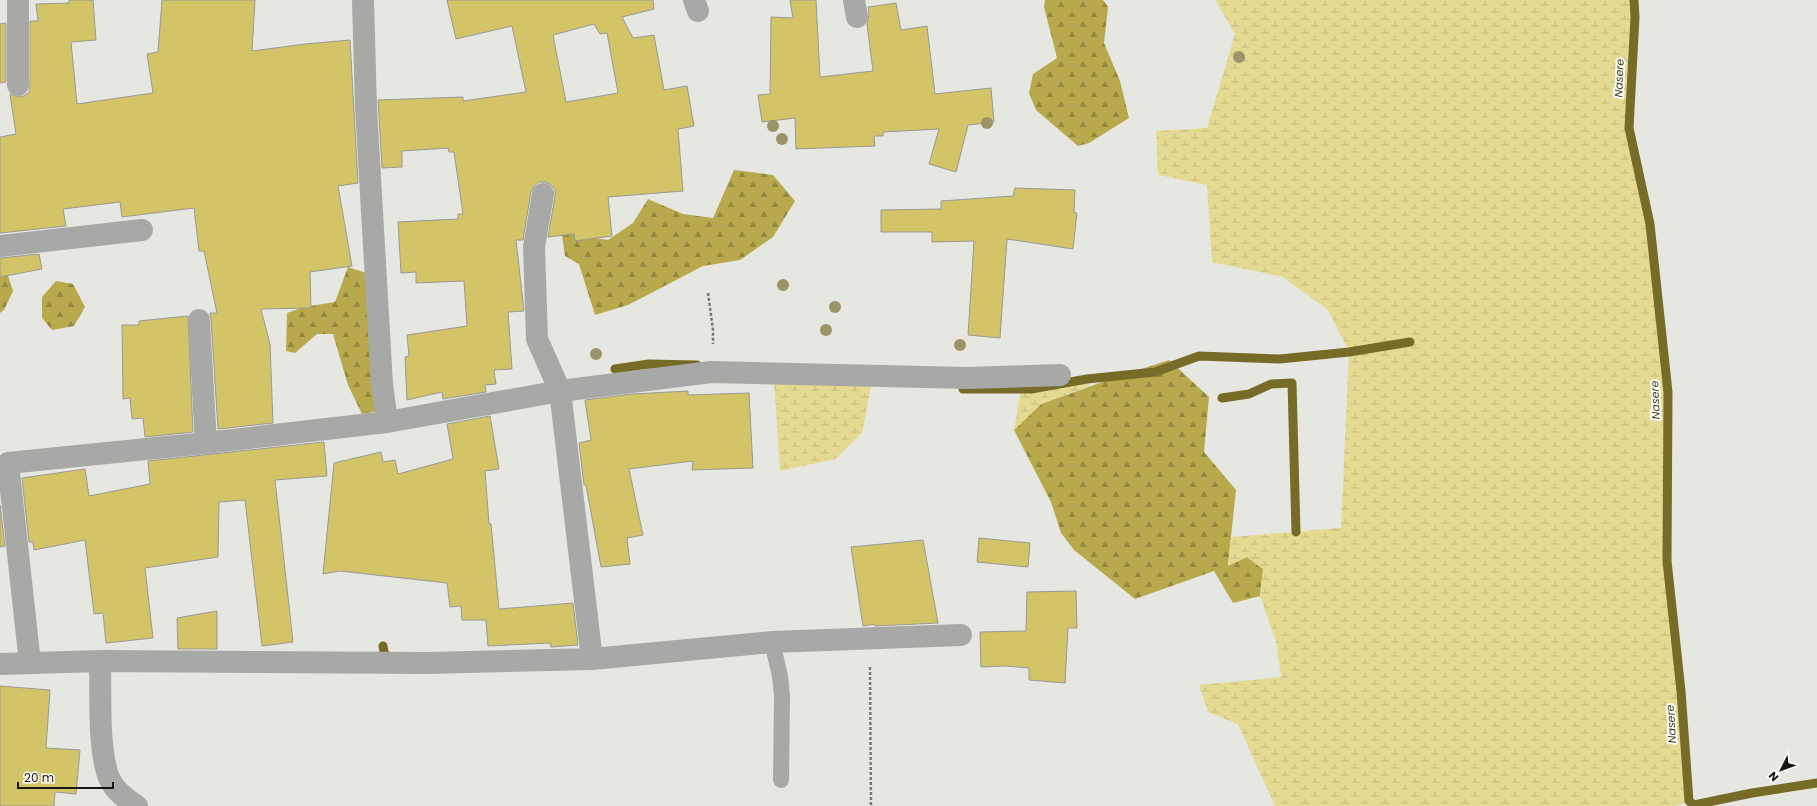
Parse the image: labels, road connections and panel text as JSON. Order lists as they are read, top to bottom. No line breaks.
{"water":["Nasere"],"scale_bar":"20 m","north":"bottom left"}
